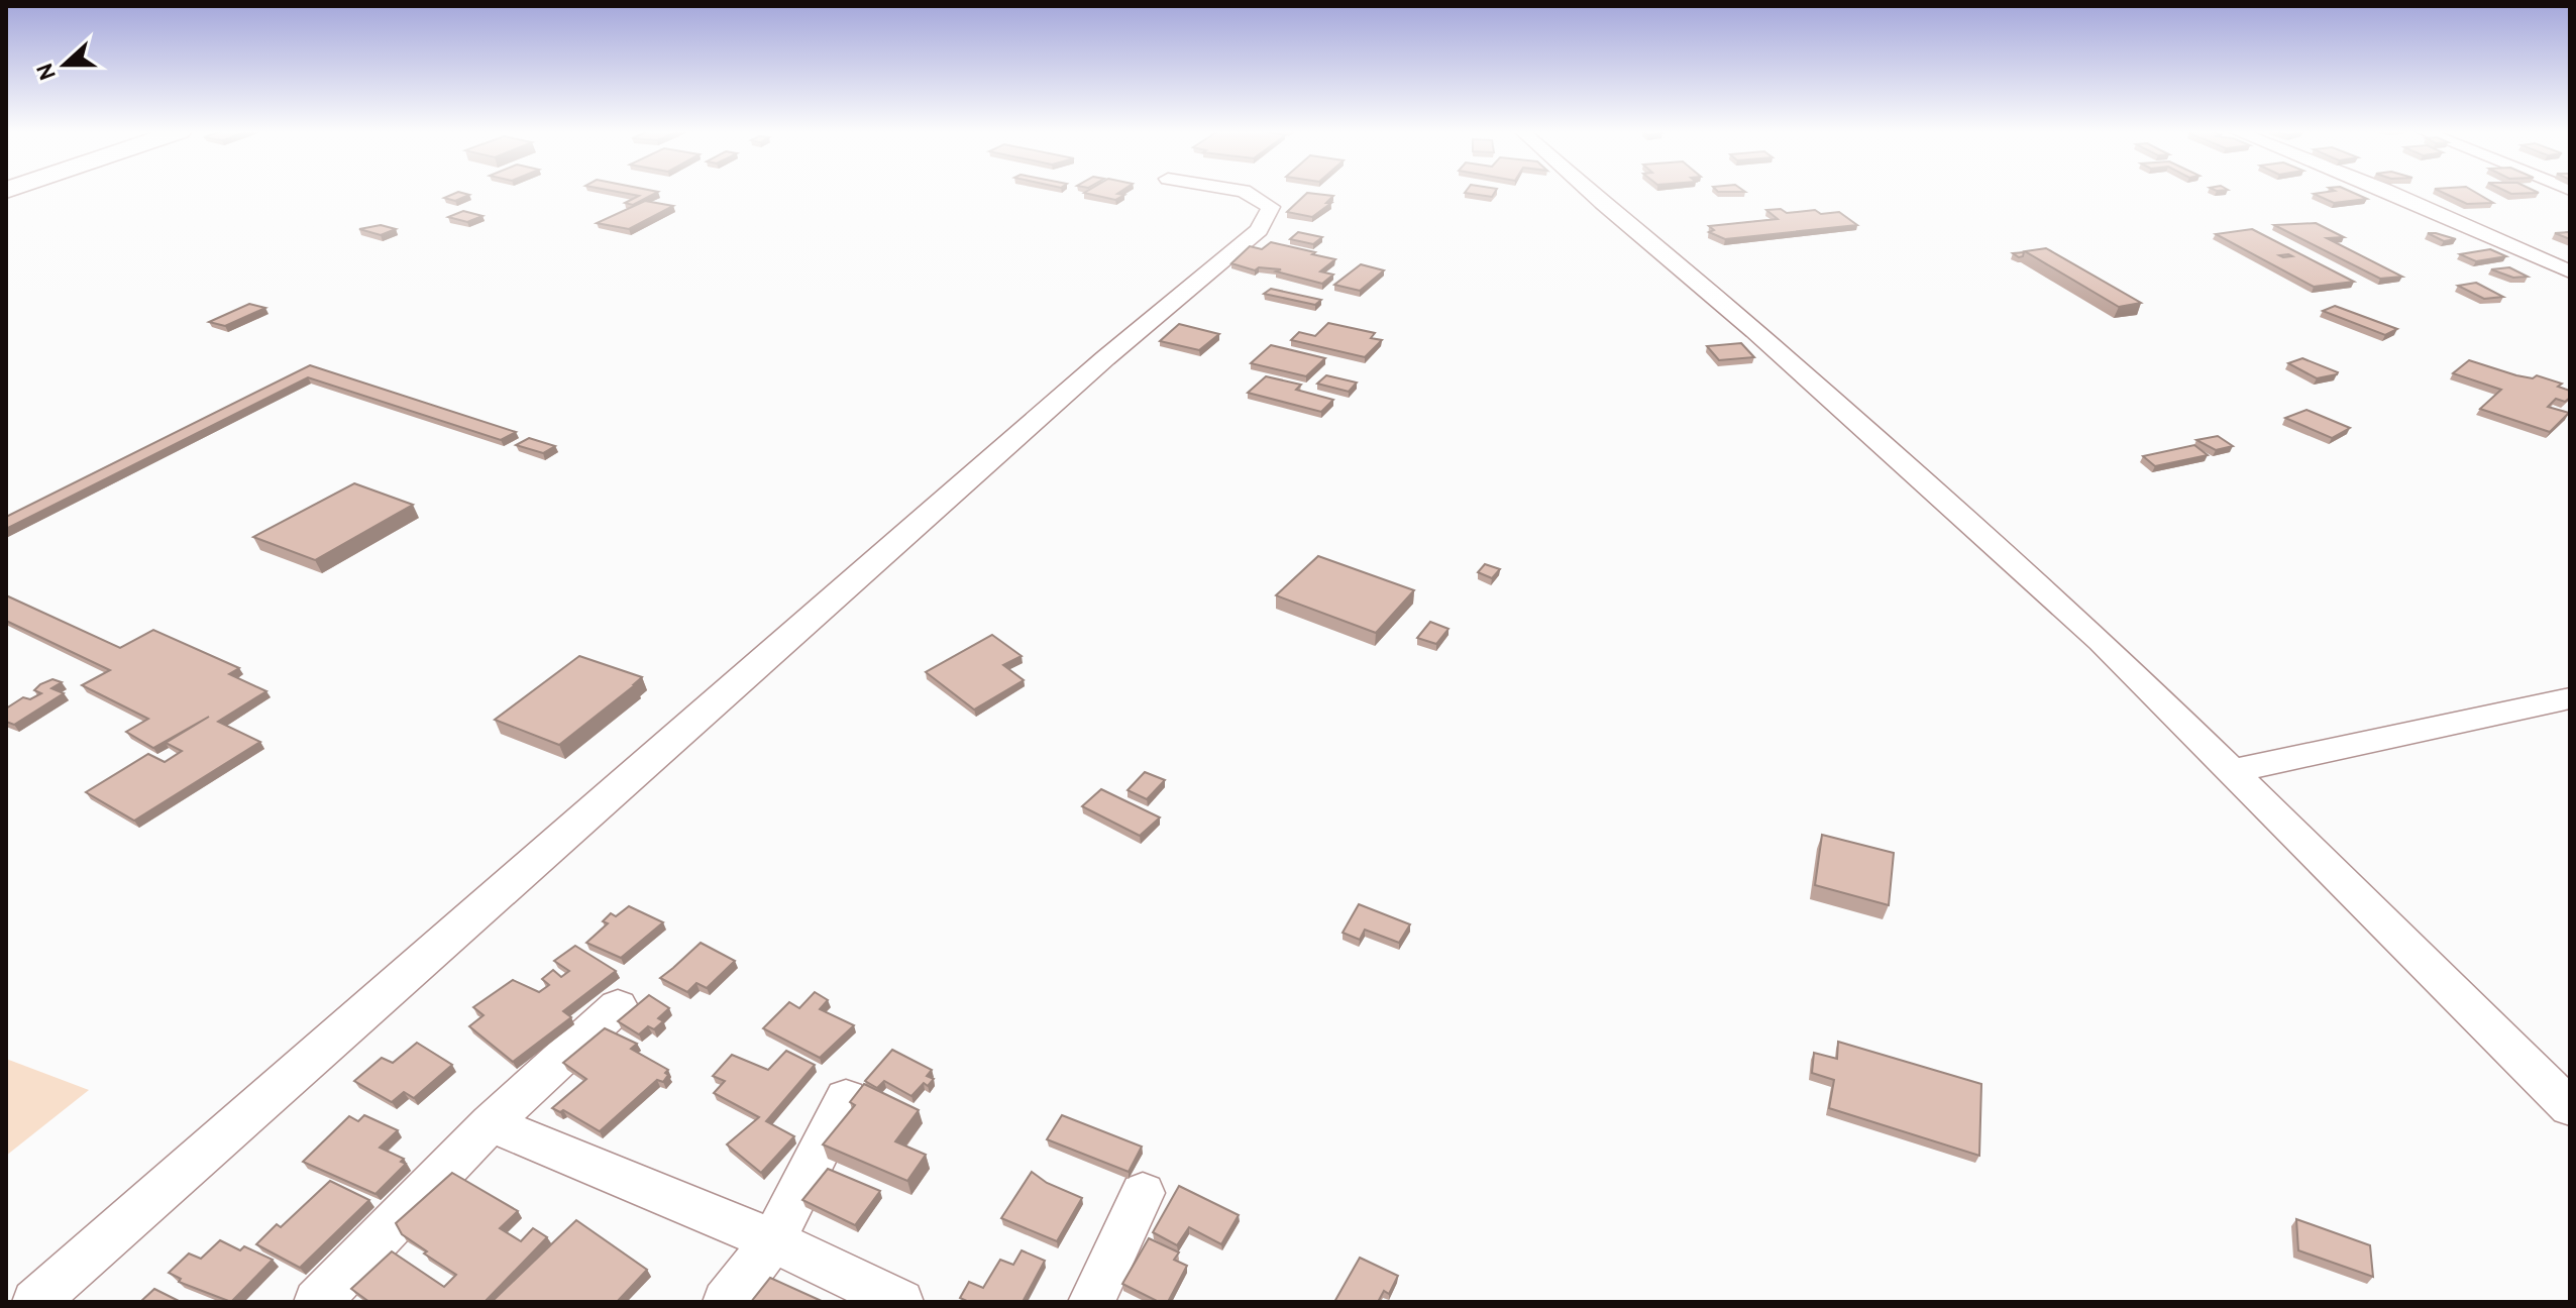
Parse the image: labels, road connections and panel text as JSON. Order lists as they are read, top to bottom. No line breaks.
{"north":"left"}
